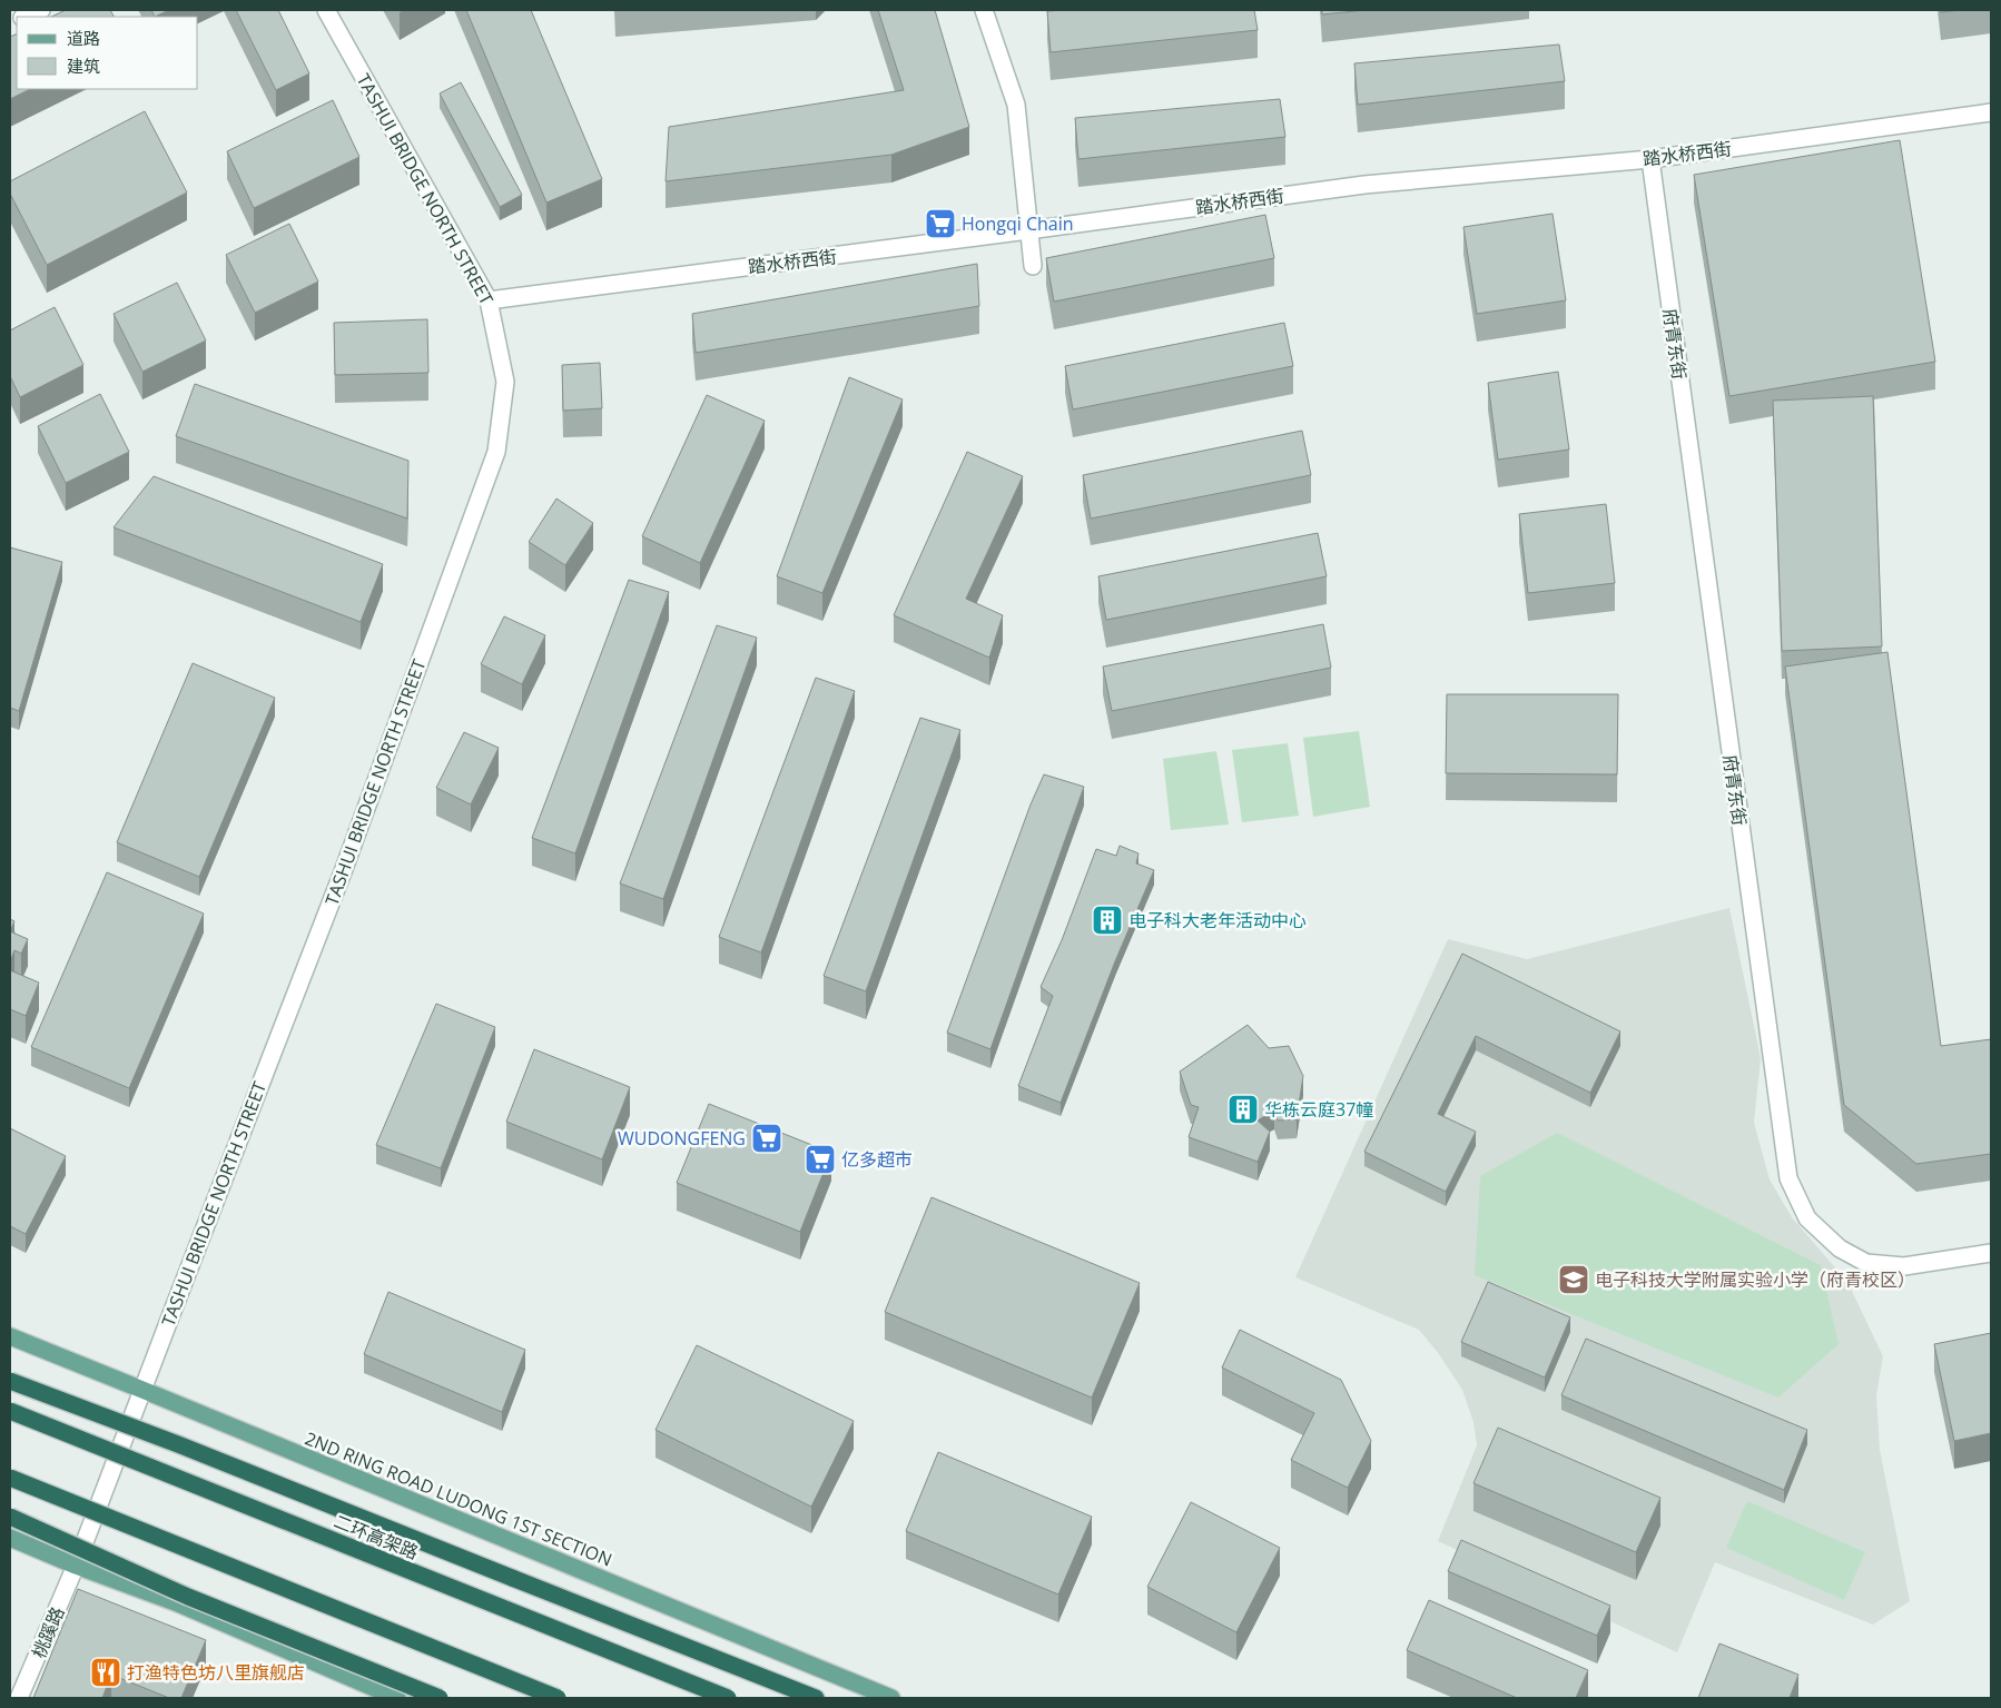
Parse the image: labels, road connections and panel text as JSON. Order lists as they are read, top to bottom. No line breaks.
{"streets":{"highway":["二环高架路"],"main road":["2ND RING ROAD LUDONG 1ST SECTION"],"street":["踏水桥西街","TASHUI BRIDGE NORTH STREET","府青东街","桃蹊路"]},"crossings":[["踏水桥西街","TASHUI BRIDGE NORTH STREET"],["踏水桥西街","府青东街"],["TASHUI BRIDGE NORTH STREET","2ND RING ROAD LUDONG 1ST SECTION"],["TASHUI BRIDGE NORTH STREET","桃蹊路"]],"places":{"supermarket":["Hongqi Chain","WUDONGFENG","亿多超市"],"building":["电子科大老年活动中心","华栋云庭37幢"],"school or university":["电子科技大学附属实验小学（府青校区）"],"restaurant":["打渔特色坊八里旗舰店"]},"legend":["道路","建筑"]}
